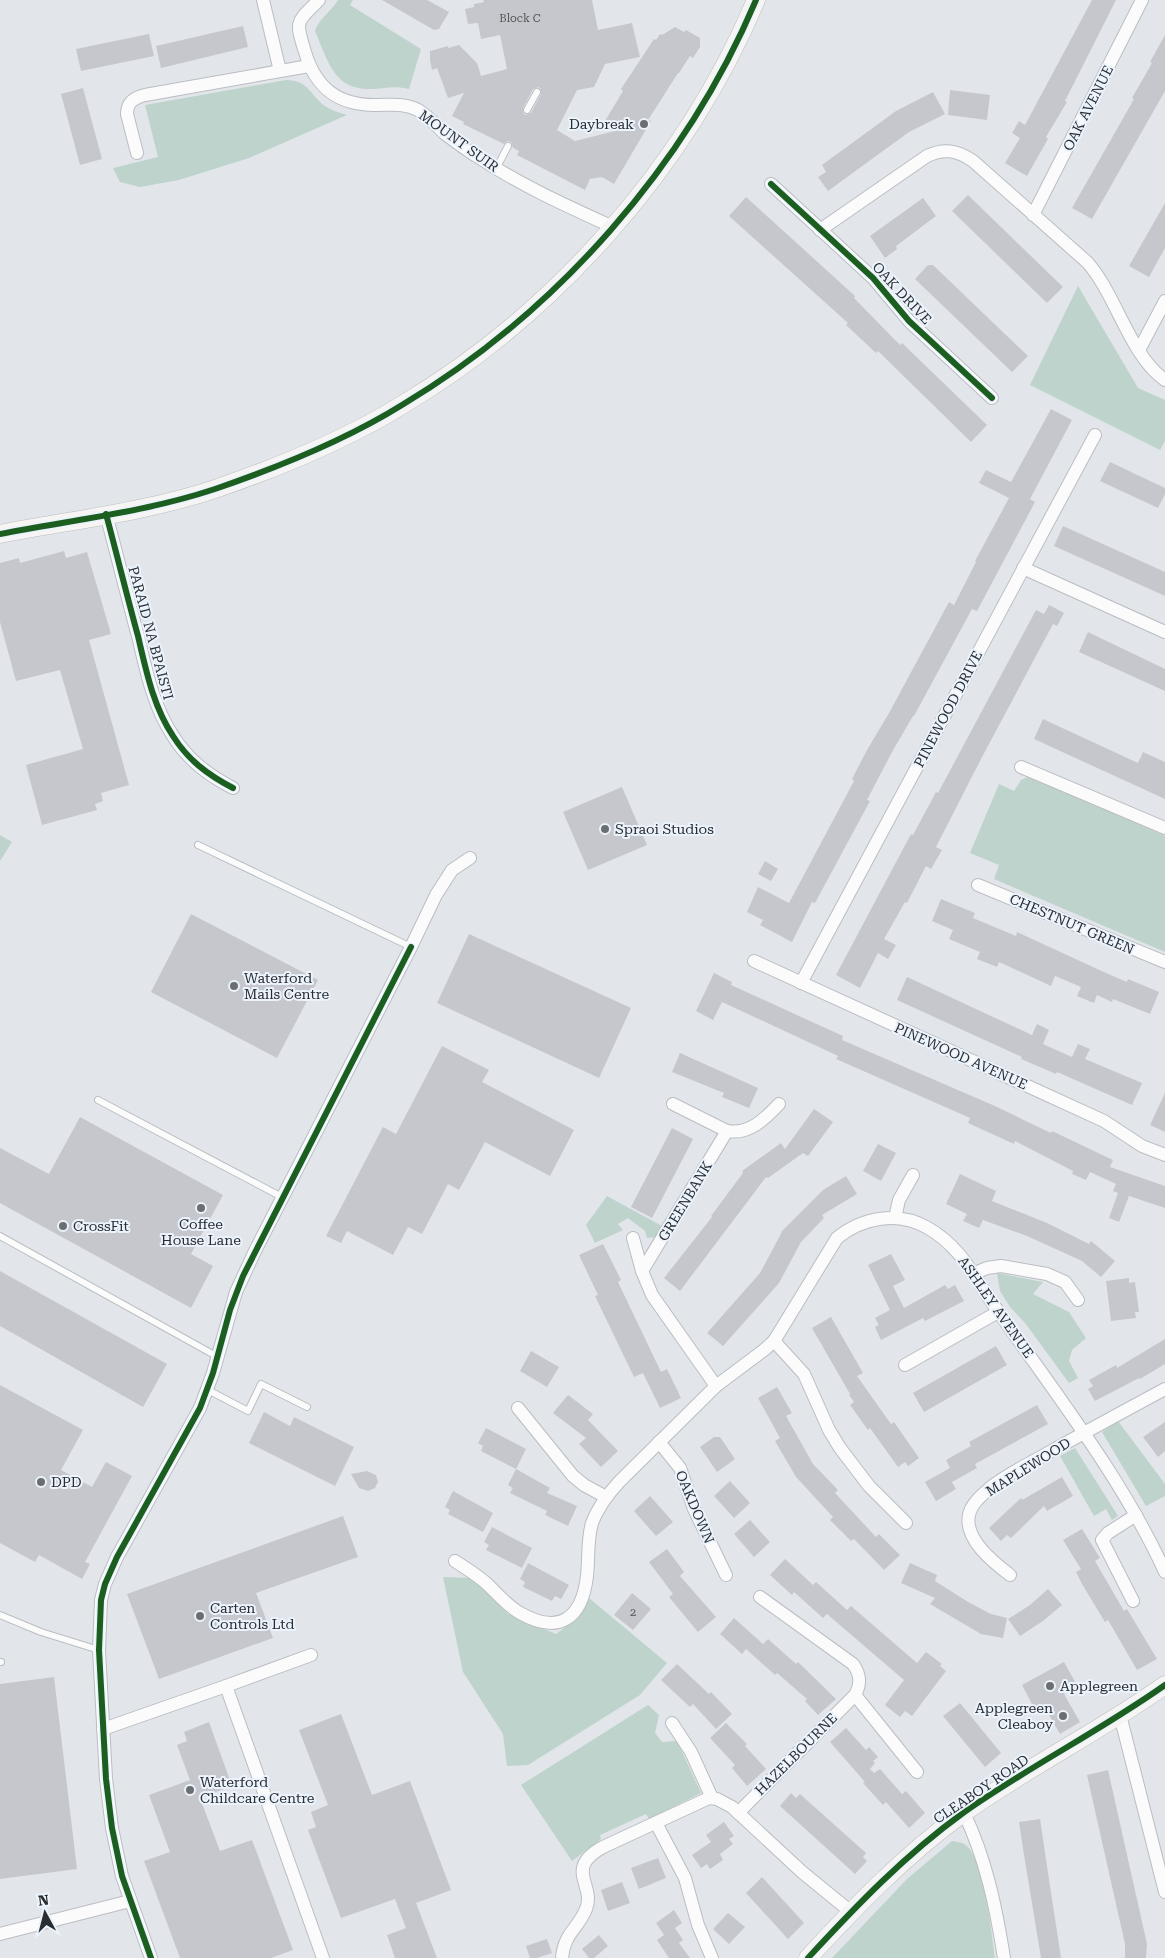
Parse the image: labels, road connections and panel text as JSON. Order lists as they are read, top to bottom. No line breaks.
{"streets":{"street":["OAK AVENUE","MOUNT SUIR","OAK DRIVE","PARAID NA BPAISTI","PINEWOOD DRIVE","CHESTNUT GREEN","PINEWOOD AVENUE","GREENBANK","ASHLEY AVENUE","MAPLEWOOD","OAKDOWN","HAZELBOURNE","CLEABOY ROAD"]},"crossings":[["PINEWOOD DRIVE","PINEWOOD AVENUE"],["ASHLEY AVENUE","MAPLEWOOD"],["ASHLEY AVENUE","OAKDOWN"]],"places":["Daybreak","Spraoi Studios","Waterford Mails Centre","Coffee House Lane","CrossFit","DPD","Carten Controls Ltd","Applegreen","Applegreen Cleaboy","Waterford Childcare Centre"],"house_numbers":["Block C","2"],"north":"top"}
